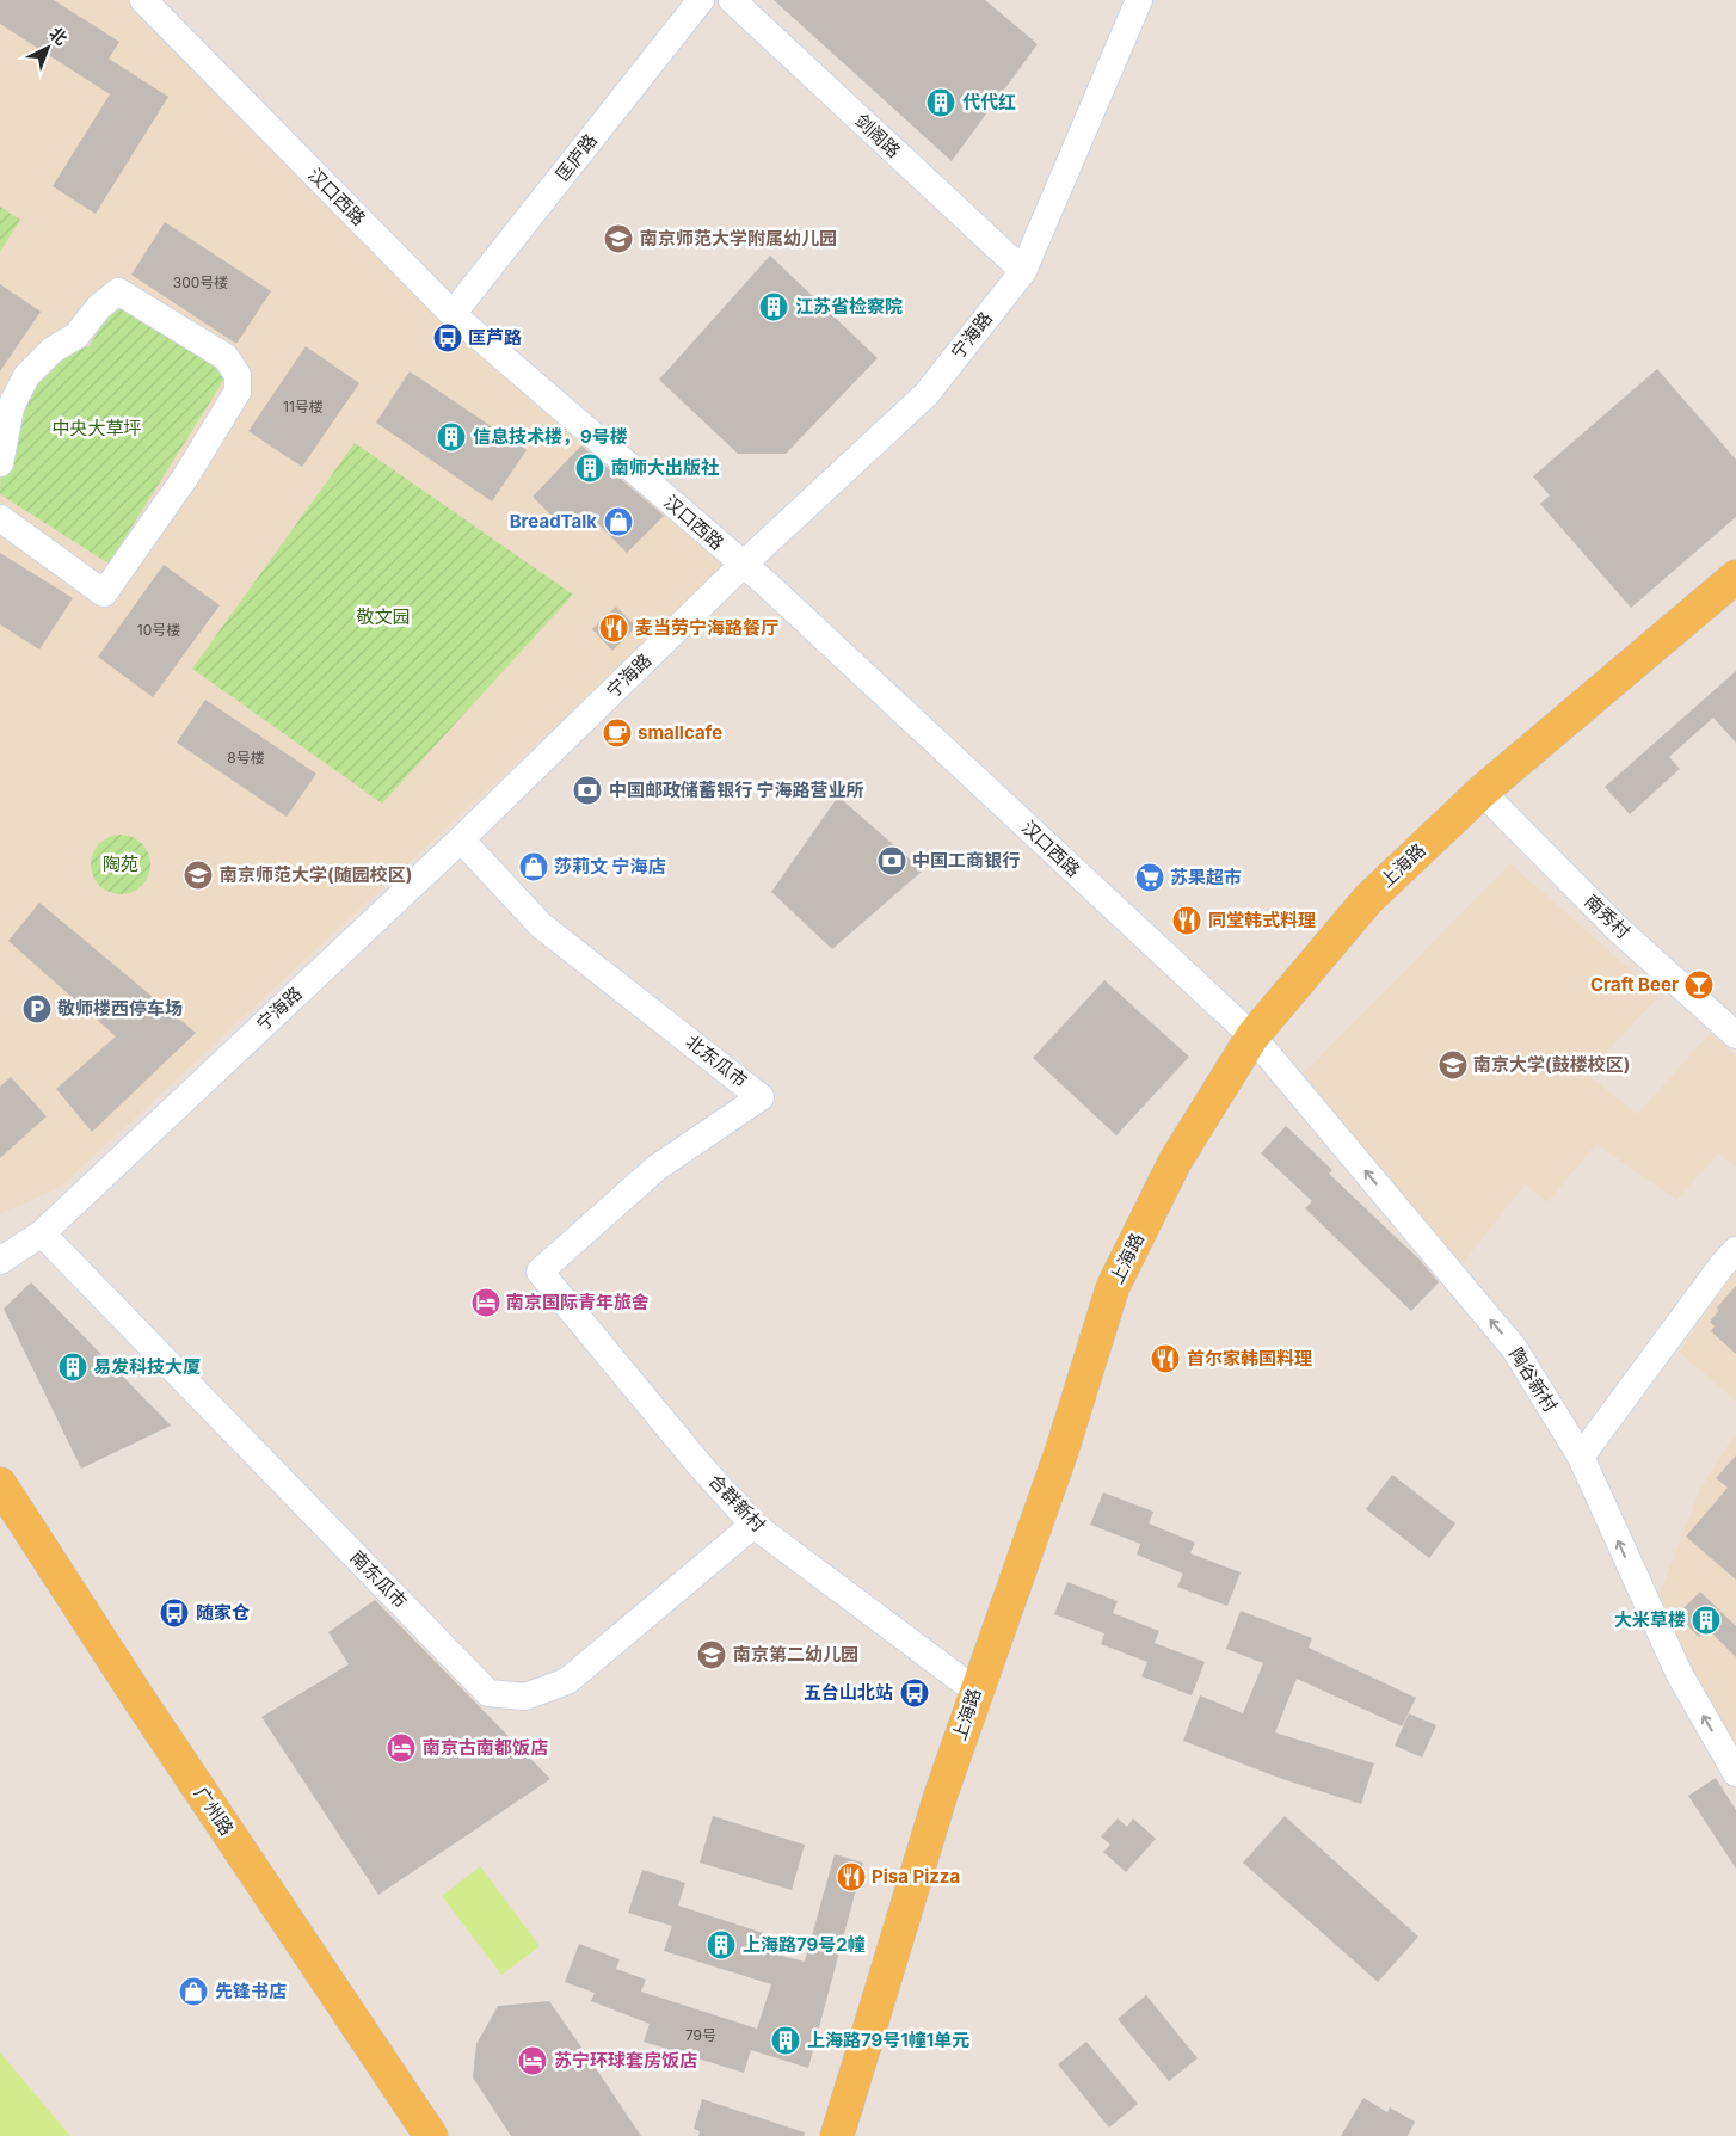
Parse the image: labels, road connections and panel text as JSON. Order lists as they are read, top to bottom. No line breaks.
{"streets":{"main road":["上海路","广州路"],"street":["剑阁路","匡庐路","汉口西路","宁海路","南秀村","北东瓜市","陶谷新村","合群新村","南东瓜市"]},"crossings":[["剑阁路","宁海路"],["匡庐路","汉口西路"],["汉口西路","宁海路"],["汉口西路","上海路"],["汉口西路","陶谷新村"],["宁海路","北东瓜市"],["宁海路","南东瓜市"],["上海路","南秀村"],["上海路","陶谷新村"],["上海路","合群新村"],["北东瓜市","合群新村"],["合群新村","南东瓜市"]],"one_way":["陶谷新村"],"parks":["中央大草坪","敬文园","陶苑"],"places":{"building":["代代红","江苏省检察院","信息技术楼，9号楼","南师大出版社","易发科技大厦","大米草楼","上海路79号2幢","上海路79号1幢1单元"],"school or university":["南京师范大学附属幼儿园","南京师范大学(随园校区)","南京大学(鼓楼校区)","南京第二幼儿园"],"bus stop":["匡芦路","随家仓","五台山北站"],"shop":["BreadTalk","莎莉文 宁海店","先锋书店"],"restaurant":["麦当劳宁海路餐厅","同堂韩式料理","首尔家韩国料理","Pisa Pizza"],"cafe":["smallcafe"],"bank":["中国邮政储蓄银行 宁海路营业所","中国工商银行"],"supermarket":["苏果超市"],"bar":["Craft Beer"],"parking":["敬师楼西停车场"],"hotel":["南京国际青年旅舍","南京古南都饭店","苏宁环球套房饭店"]},"house_numbers":["300号楼","11号楼","10号楼","8号楼","79号"],"north":"top right"}
